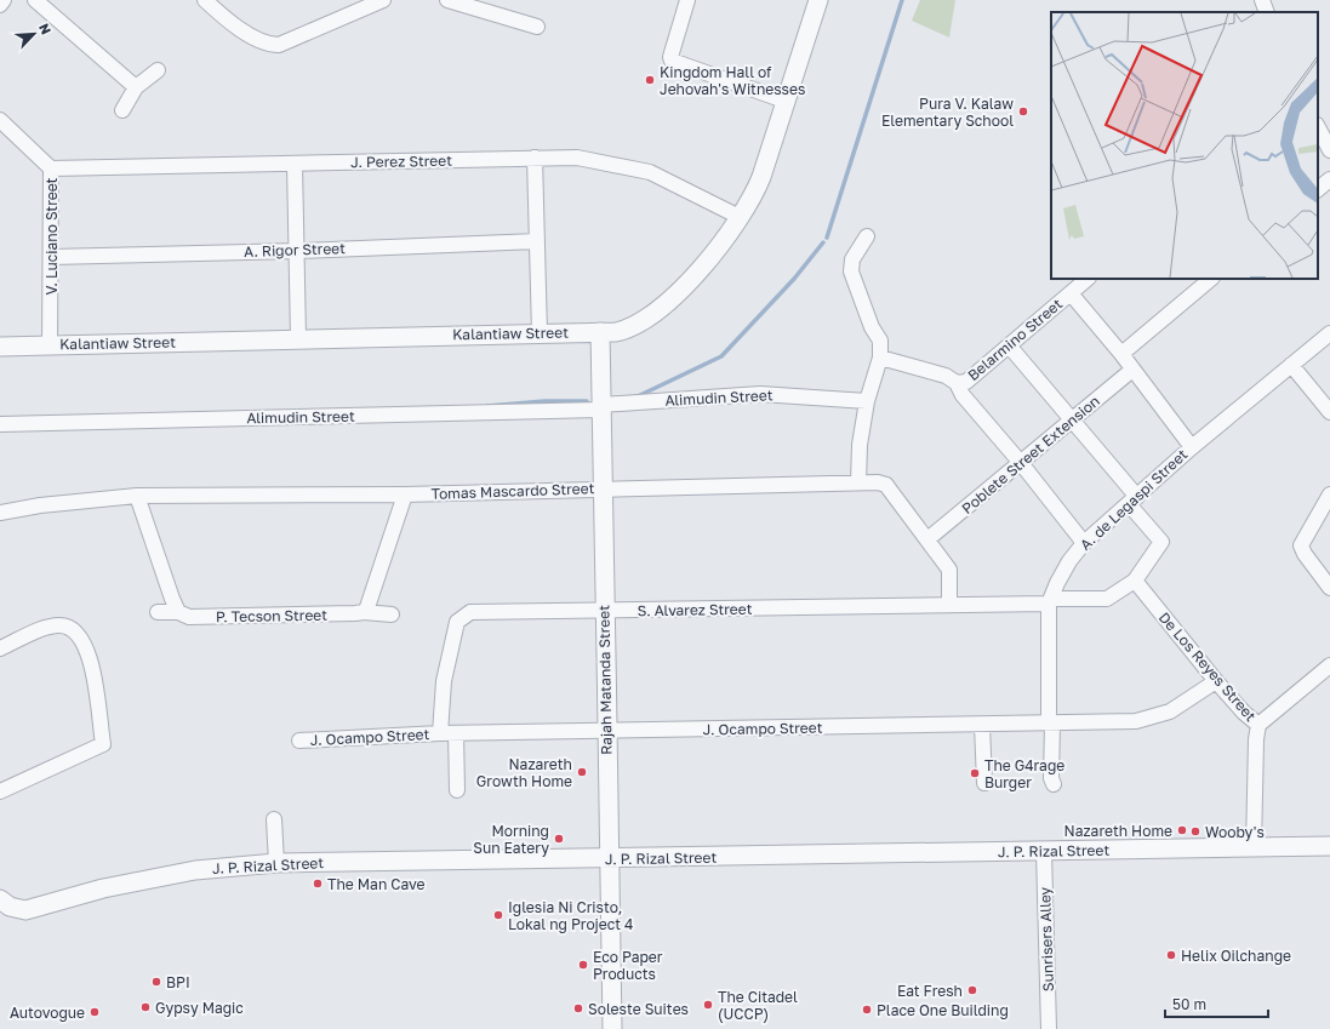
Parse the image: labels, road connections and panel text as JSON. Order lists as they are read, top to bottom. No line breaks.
{"streets":{"street":["J. Perez Street","V. Luciano Street","A. Rigor Street","Kalantiaw Street","Belarmino Street","Alimudin Street","Poblete Street Extension","Tomas Mascardo Street","A. de Legaspi Street","S. Alvarez Street","P. Tecson Street","De Los Reyes Street","Rajah Matanda Street","J. Ocampo Street","J. P. Rizal Street","Sunrisers Alley"]},"crossings":[["J. Perez Street","V. Luciano Street"],["J. Perez Street","Kalantiaw Street"],["V. Luciano Street","A. Rigor Street"],["V. Luciano Street","Kalantiaw Street"],["Kalantiaw Street","Rajah Matanda Street"],["Alimudin Street","Rajah Matanda Street"],["Poblete Street Extension","Tomas Mascardo Street"],["Tomas Mascardo Street","S. Alvarez Street"],["Tomas Mascardo Street","Rajah Matanda Street"],["A. de Legaspi Street","S. Alvarez Street"],["A. de Legaspi Street","J. Ocampo Street"],["S. Alvarez Street","De Los Reyes Street"],["S. Alvarez Street","Rajah Matanda Street"],["S. Alvarez Street","J. Ocampo Street"],["De Los Reyes Street","J. Ocampo Street"],["De Los Reyes Street","J. P. Rizal Street"],["Rajah Matanda Street","J. Ocampo Street"],["Rajah Matanda Street","J. P. Rizal Street"],["J. P. Rizal Street","Sunrisers Alley"]],"places":["Kingdom Hall of Jehovah's Witnesses","Pura V. Kalaw Elementary School","Nazareth Growth Home","The G4rage Burger","Nazareth Home","Wooby's","Morning Sun Eatery","The Man Cave","Iglesia Ni Cristo, Lokal ng Project 4","Helix Oilchange","Eco Paper Products","BPI","Eat Fresh","The Citadel (UCCP)","Gypsy Magic","Soleste Suites","Place One Building","Autovogue"],"scale_bar":"50 m","north":"top right"}
